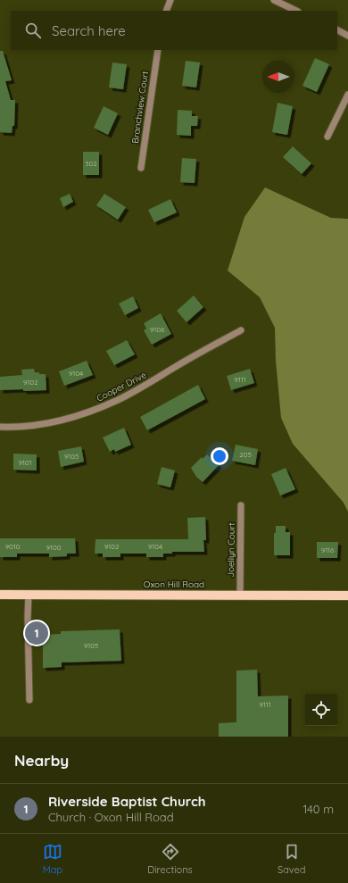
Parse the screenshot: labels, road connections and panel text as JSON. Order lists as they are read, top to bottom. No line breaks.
{"streets":{"main road":["Oxon Hill Road"],"street":["Branchview Court","Cooper Drive","Joellyn Court"]},"crossings":[["Joellyn Court","Oxon Hill Road"]],"house_numbers":["302","9108","9104","9111","9102","205","9103","9101","9010","9102","9104","9100","9116","9105","9111"],"north":"left","page":{"search":"Search here","pins":"1","heading":"Nearby","list":[{"mark":"1","name":"Riverside Baptist Church","note":"Church · Oxon Hill Road","value":"140 m"}],"nav":["Map","Directions","Saved"]}}
